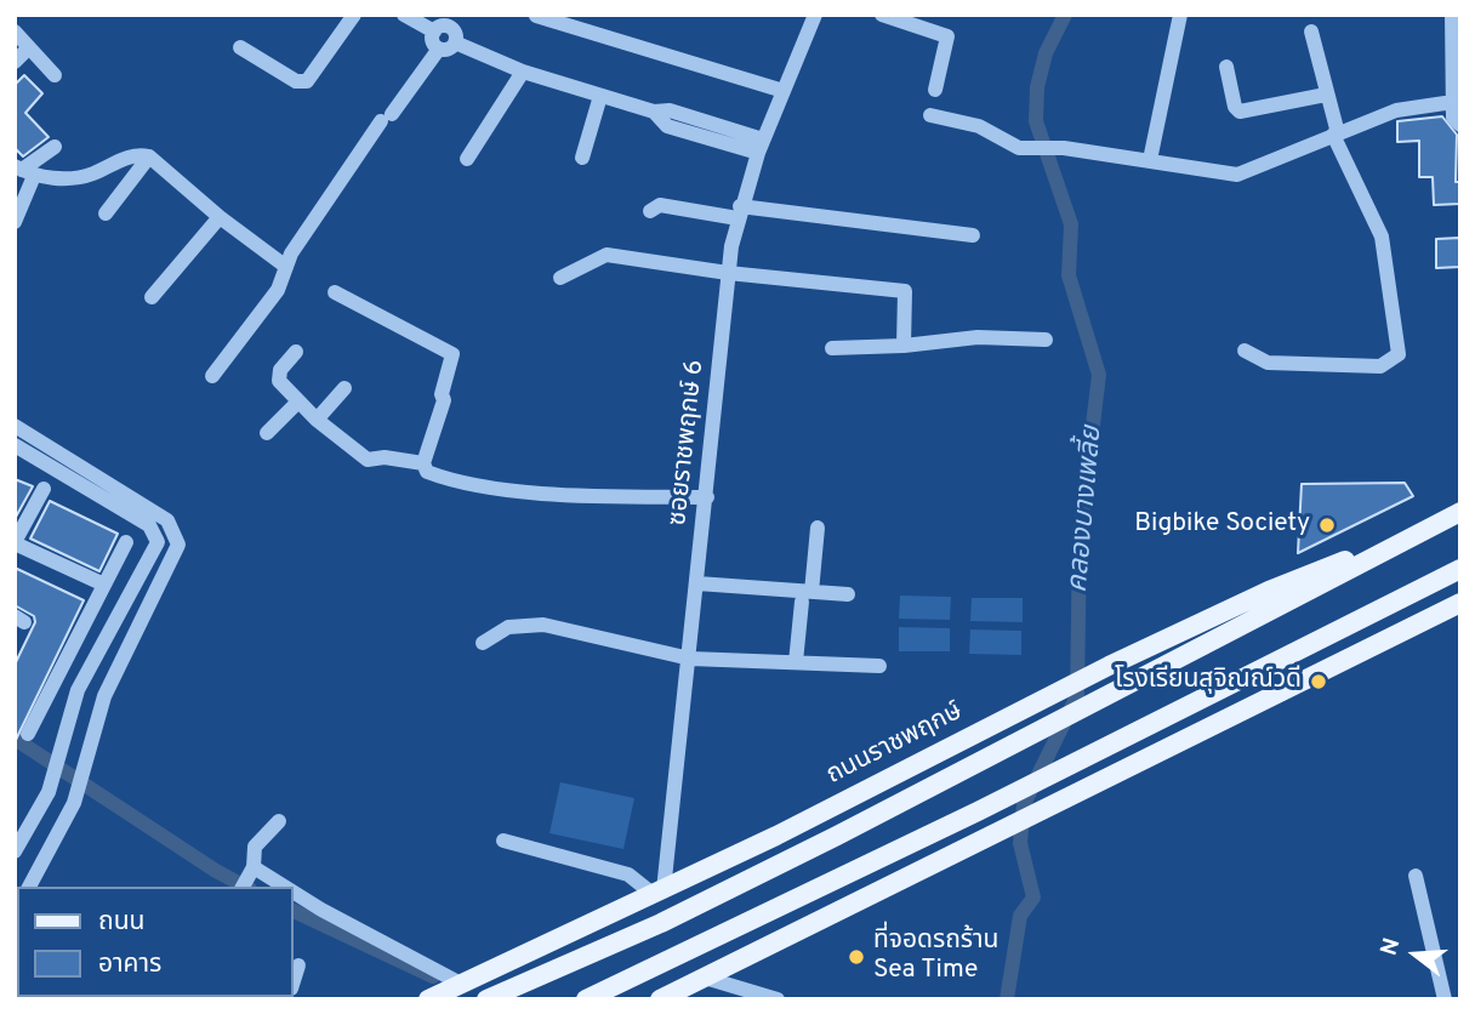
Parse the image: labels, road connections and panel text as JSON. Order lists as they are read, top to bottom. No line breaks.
{"streets":{"main road":["ถนนราชพฤกษ์"],"street":["ซอยราชพฤกษ์ 6"]},"crossings":[["ซอยราชพฤกษ์ 6","ถนนราชพฤกษ์"]],"water":["คลองบางเพลี้ย"],"places":["Bigbike Society","โรงเรียนสุจิณณ์วดี","ที่จอดรถร้าน Sea Time"],"legend":["ถนน","อาคาร"],"north":"left"}
